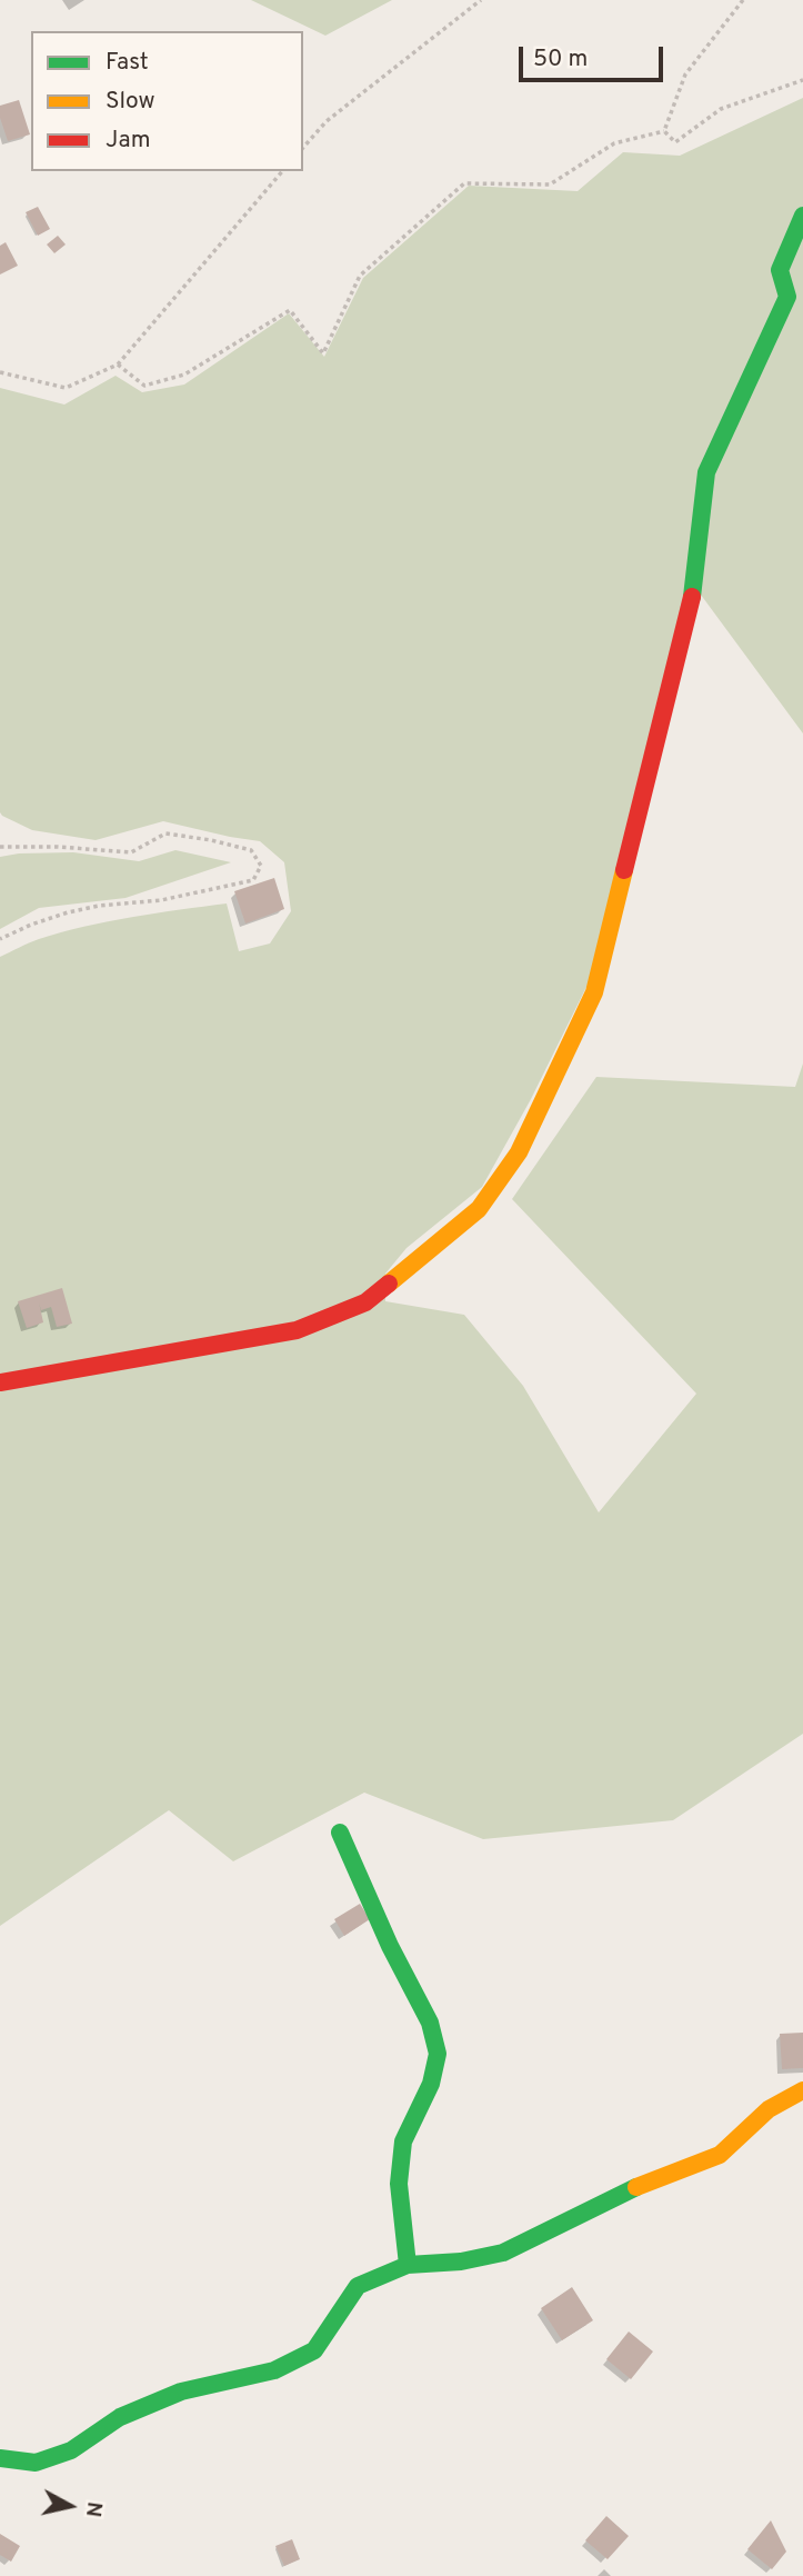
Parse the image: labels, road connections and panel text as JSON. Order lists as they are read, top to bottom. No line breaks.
{"legend":["Fast","Slow","Jam"],"scale_bar":"50 m","north":"right"}
